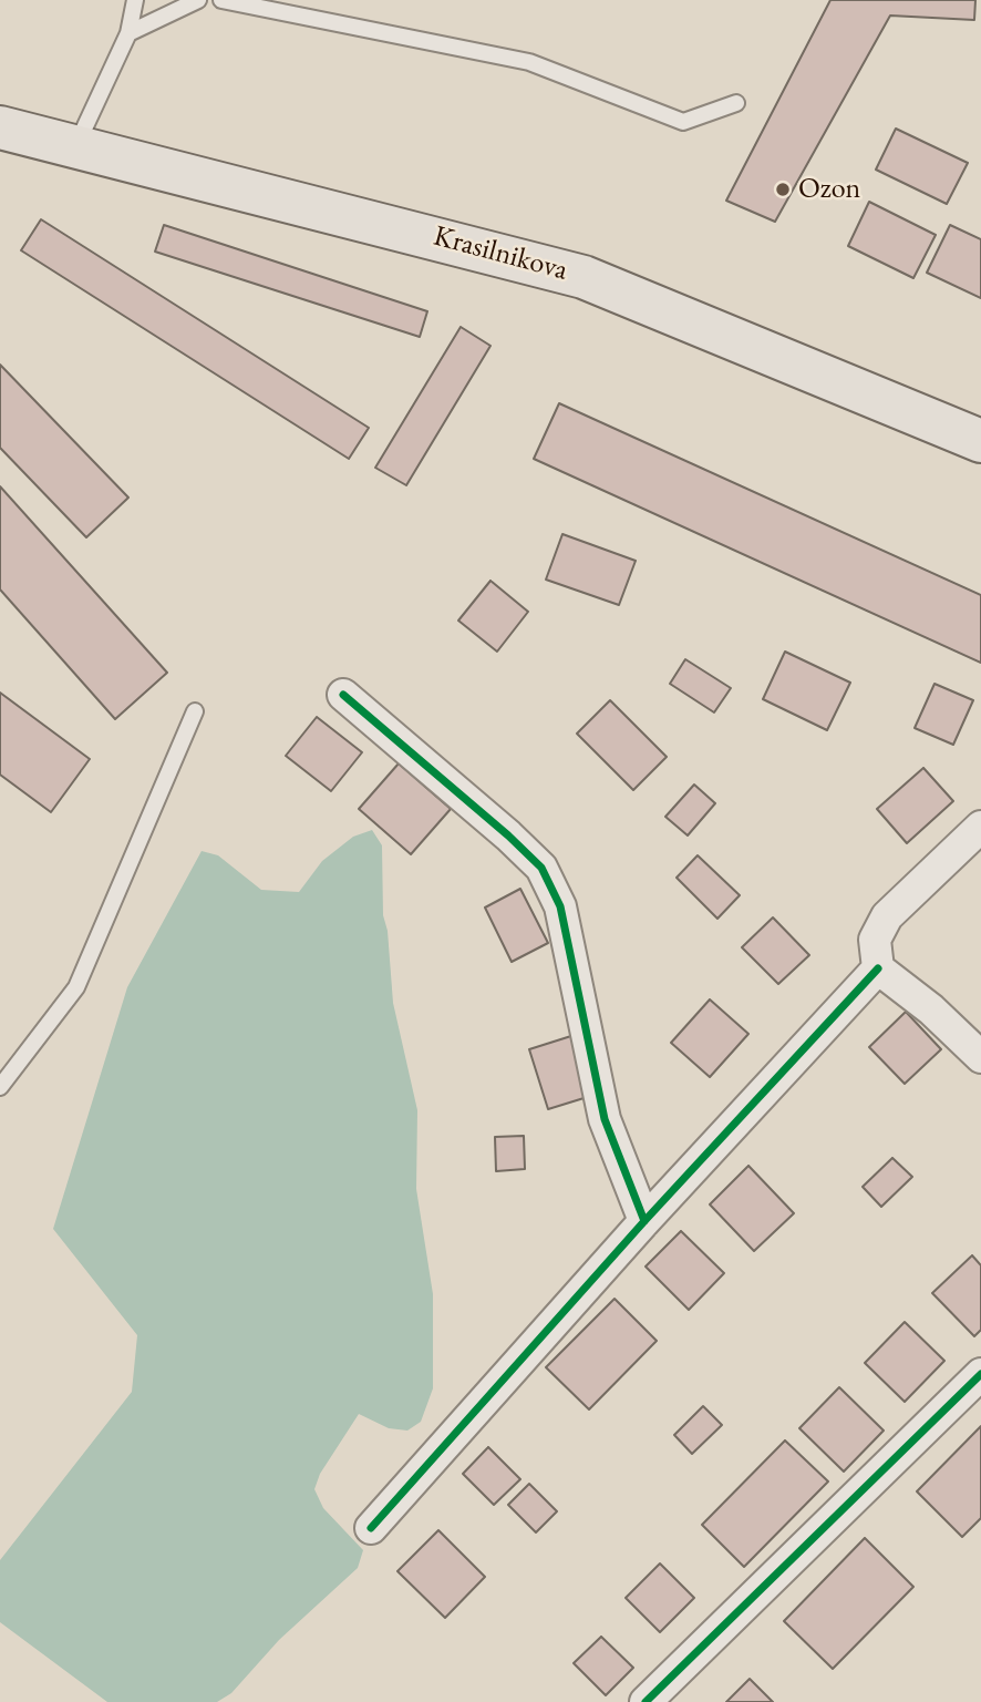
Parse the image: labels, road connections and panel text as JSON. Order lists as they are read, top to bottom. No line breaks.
{"streets":{"main road":["Krasilnikova"]},"places":["Ozon"]}
